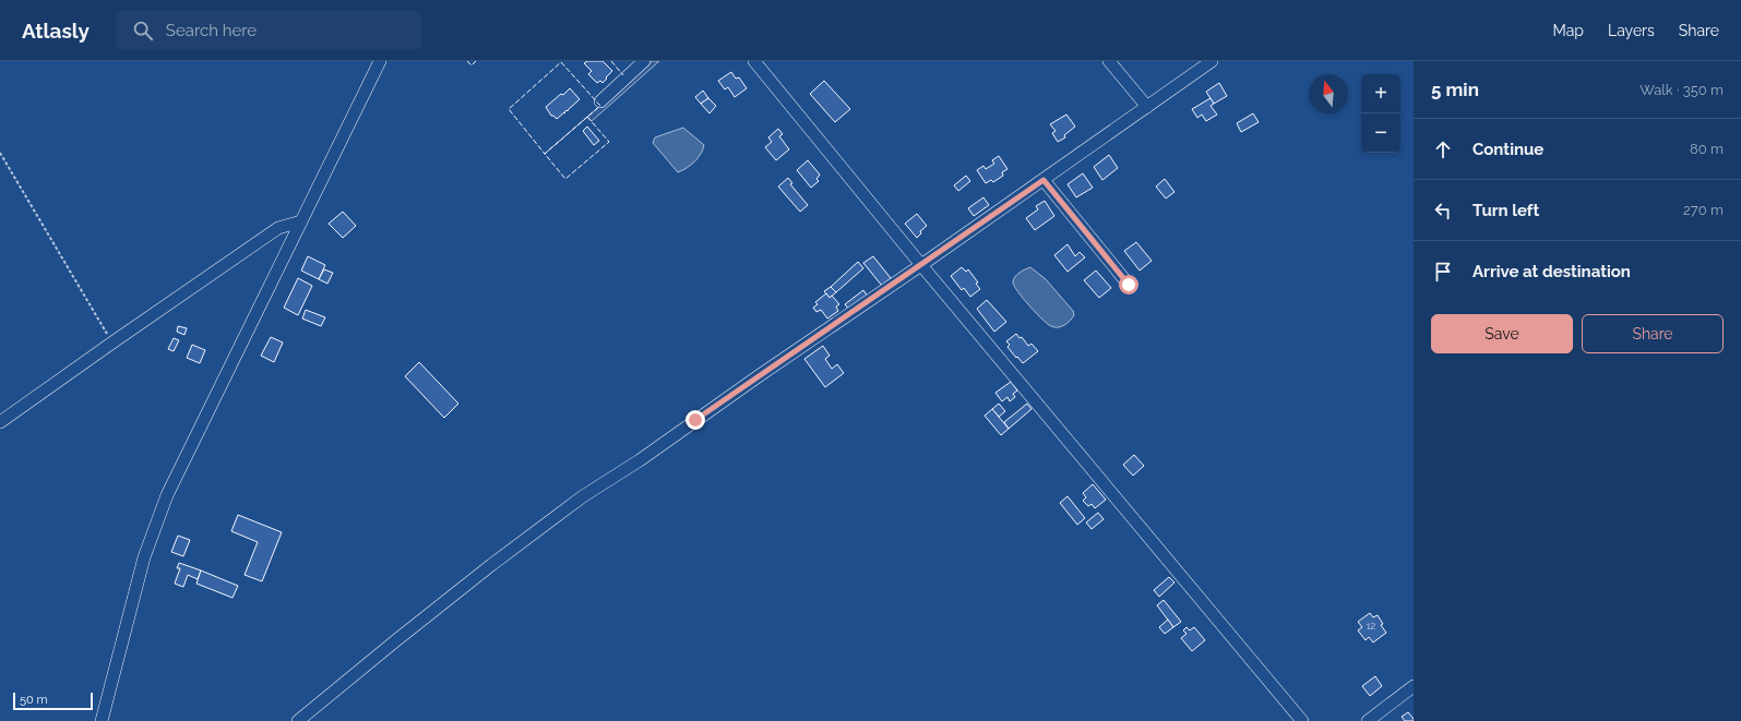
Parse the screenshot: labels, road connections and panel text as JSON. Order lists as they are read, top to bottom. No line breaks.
{"house_numbers":["12"],"scale_bar":"50 m","north":"top","page":{"header":"Atlasly","search":"Search here","nav":["Map","Layers","Share"],"heading":["5 min","Walk · 350 m"],"map_buttons":["+","−"],"list":[["Continue","80 m"],["Turn left","270 m"],"Arrive at destination"],"buttons":["Save","Share"],"scale":"50 m"}}
